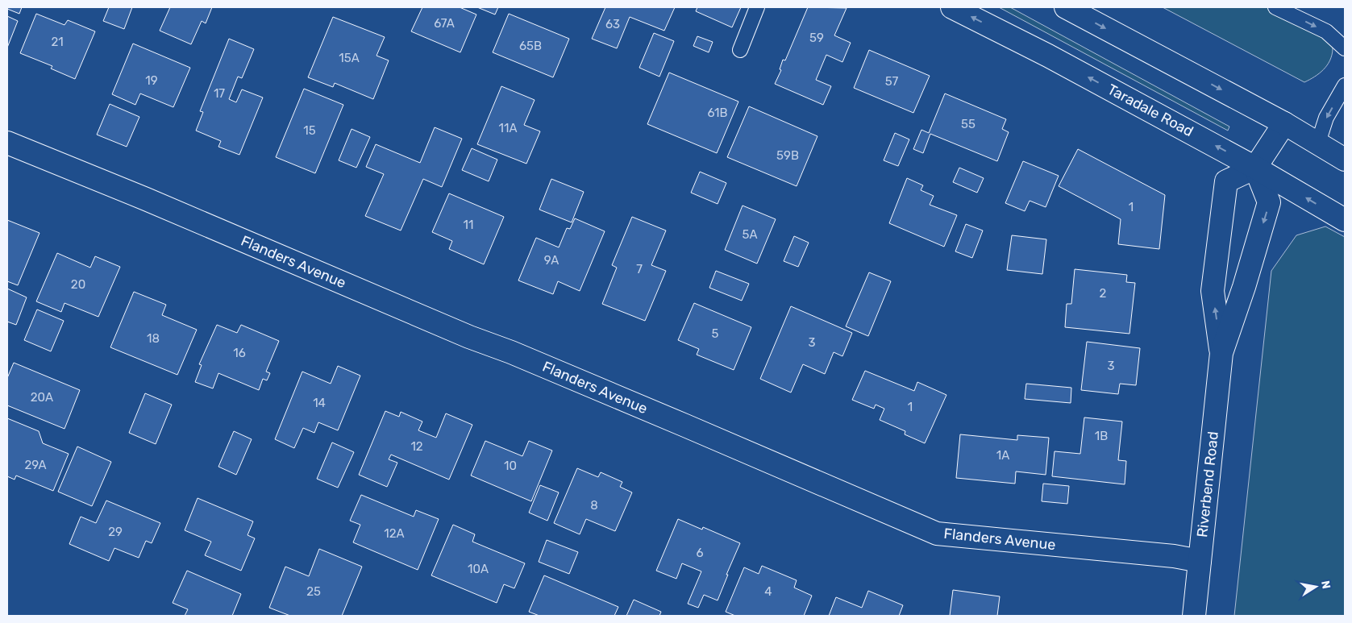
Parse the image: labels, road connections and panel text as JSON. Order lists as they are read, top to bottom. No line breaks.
{"streets":{"main road":["Taradale Road","Flanders Avenue","Riverbend Road"]},"crossings":[["Taradale Road","Riverbend Road"],["Flanders Avenue","Riverbend Road"]],"house_numbers":["67A","63","59","21","65B","15A","19","57","17","61B","55","11A","15","59B","1","11","5A","9A","7","20","2","5","18","3","16","3","20A","14","1","1B","12","1A","29A","10","8","29","12A","6","10A","25","4"],"north":"right"}
